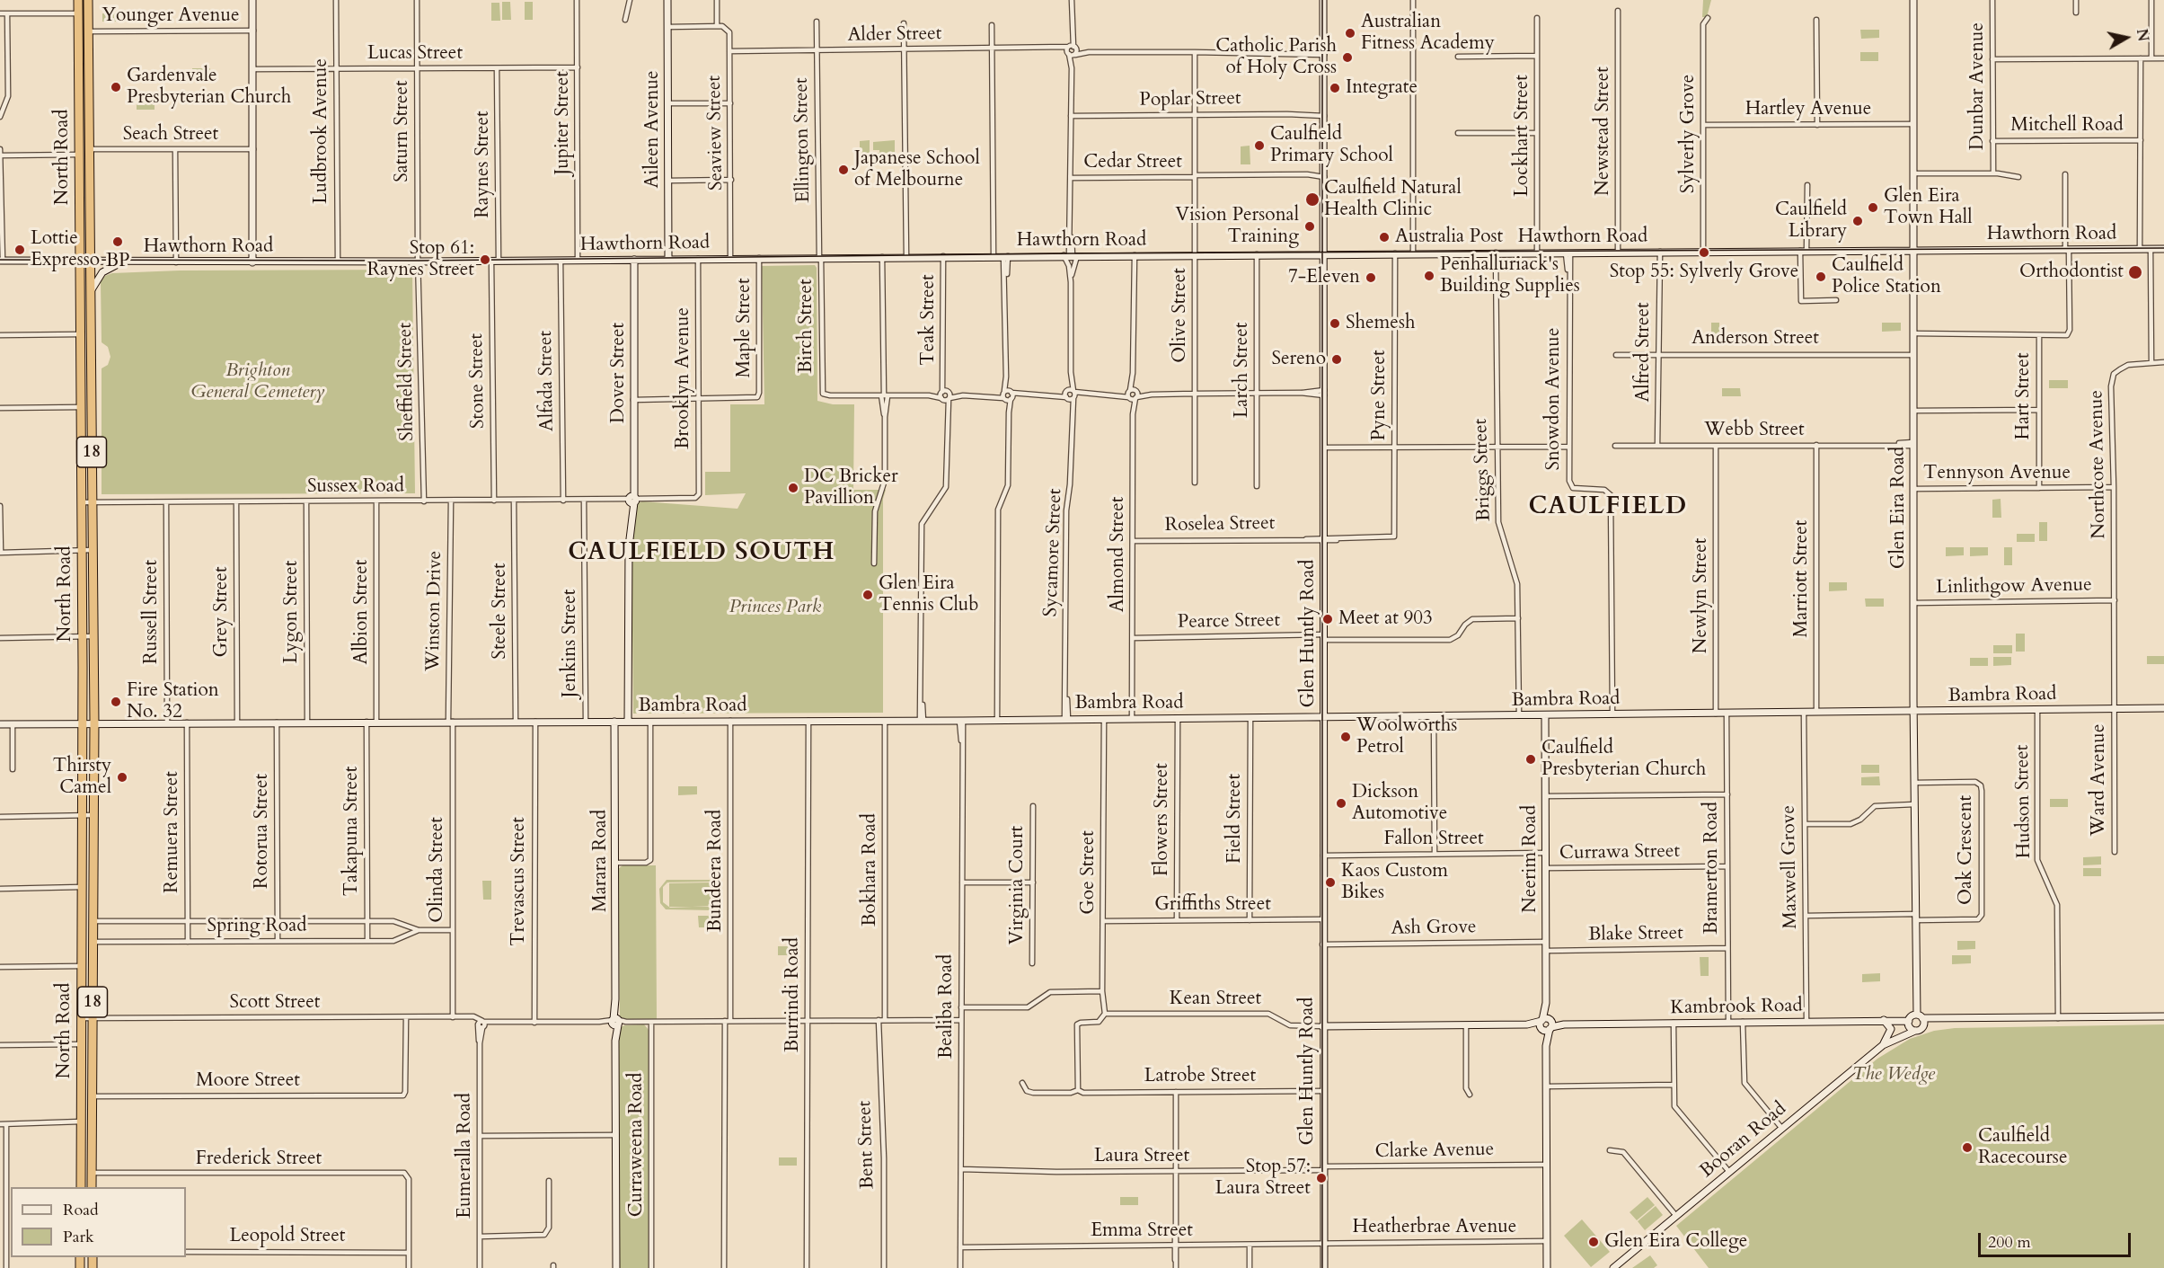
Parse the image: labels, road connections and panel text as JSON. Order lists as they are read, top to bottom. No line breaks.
{"streets":{"highway":["North Road","18"],"street":["Younger Avenue","Alder Street","Lucas Street","Dunbar Avenue","Poplar Street","Hartley Avenue","Jupiter Street","Mitchell Road","Aileen Avenue","Ludbrook Avenue","Saturn Street","Newstead Street","Seaview Street","Sylverly Grove","Seach Street","Lockhart Street","Ellington Street","Cedar Street","Raynes Street","Hawthorn Road","Olive Street","Teak Street","Birch Street","Maple Street","Anderson Street","Alfred Street","Larch Street","Dover Street","Brooklyn Avenue","Stone Street","Alfada Street","Sheffield Street","Pyne Street","Hart Street","Snowdon Avenue","Webb Street","Northcote Avenue","Briggs Street","Tennyson Avenue","Sussex Road","Glen Eira Road","Roselea Street","Sycamore Street","Almond Street","Marriott Street","Linlithgow Avenue","Newlyn Street","Winston Drive","Steele Street","Russell Street","Grey Street","Lygon Street","Albion Street","Pearce Street","Glen Huntly Road","Jenkins Street","Bambra Road","Ward Avenue","Hudson Street","Field Street","Flowers Street","Rotorua Street","Takapuna Street","Remuera Street","Fallon Street","Oak Crescent","Currawa Street","Neerim Road","Marara Road","Maxwell Grove","Bramerton Road","Olinda Street","Bokhara Road","Bundeera Road","Goe Street","Trevascus Street","Virginia Court","Griffiths Street","Spring Road","Ash Grove","Blake Street","Burrindi Road","Kean Street","Scott Street","Bealiba Road","Kambrook Road","Latrobe Street","Moore Street","Booran Road","Curraweena Road","Bent Street","Clarke Avenue","Eumeralla Road","Laura Street","Frederick Street","Heatherbrae Avenue","Emma Street","Leopold Street"]},"crossings":[["Younger Avenue","North Road"],["Alder Street","Seaview Street"],["Alder Street","Ellington Street"],["Alder Street","Olive Street"],["Alder Street","Sycamore Street"],["Alder Street","Glen Huntly Road"],["Lucas Street","Jupiter Street"],["Lucas Street","Ludbrook Avenue"],["Lucas Street","Saturn Street"],["Lucas Street","Raynes Street"],["Dunbar Avenue","Mitchell Road"],["Poplar Street","Olive Street"],["Poplar Street","Sycamore Street"],["Poplar Street","Glen Huntly Road"],["Hartley Avenue","Sylverly Grove"],["Hartley Avenue","Glen Eira Road"],["Jupiter Street","Hawthorn Road"],["Aileen Avenue","Hawthorn Road"],["Ludbrook Avenue","Hawthorn Road"],["Saturn Street","Hawthorn Road"],["Saturn Street","Sheffield Street"],["Newstead Street","Hawthorn Road"],["Seaview Street","Hawthorn Road"],["Sylverly Grove","Hawthorn Road"],["Seach Street","North Road"],["Lockhart Street","Hawthorn Road"],["Ellington Street","Hawthorn Road"],["Ellington Street","Birch Street"],["North Road","Hawthorn Road"],["North Road","Sussex Road"],["North Road","Bambra Road"],["North Road","Spring Road"],["North Road","Scott Street"],["North Road","Moore Street"],["North Road","Frederick Street"],["Cedar Street","Olive Street"],["Cedar Street","Sycamore Street"],["Cedar Street","Glen Huntly Road"],["Raynes Street","Hawthorn Road"],["Raynes Street","Stone Street"],["Hawthorn Road","Olive Street"],["Hawthorn Road","Teak Street"],["Hawthorn Road","Birch Street"],["Hawthorn Road","Maple Street"],["Hawthorn Road","Alfred Street"],["Hawthorn Road","Larch Street"],["Hawthorn Road","Dover Street"],["Hawthorn Road","Brooklyn Avenue"],["Hawthorn Road","Stone Street"],["Hawthorn Road","Alfada Street"],["Hawthorn Road","Sheffield Street"],["Hawthorn Road","Pyne Street"],["Hawthorn Road","Snowdon Avenue"],["Hawthorn Road","Briggs Street"],["Hawthorn Road","Glen Eira Road"],["Hawthorn Road","Sycamore Street"],["Hawthorn Road","Almond Street"],["Hawthorn Road","Glen Huntly Road"],["Teak Street","Bambra Road"],["Maple Street","Brooklyn Avenue"],["Anderson Street","Alfred Street"],["Anderson Street","Glen Eira Road"],["Alfred Street","Webb Street"],["Dover Street","Sussex Road"],["Dover Street","Bambra Road"],["Brooklyn Avenue","Sussex Road"],["Stone Street","Sussex Road"],["Alfada Street","Sussex Road"],["Sheffield Street","Sussex Road"],["Pyne Street","Roselea Street"],["Hart Street","Tennyson Avenue"],["Snowdon Avenue","Bambra Road"],["Webb Street","Glen Eira Road"],["Webb Street","Marriott Street"],["Webb Street","Newlyn Street"],["Northcote Avenue","Tennyson Avenue"],["Northcote Avenue","Linlithgow Avenue"],["Northcote Avenue","Bambra Road"],["Northcote Avenue","Ward Avenue"],["Briggs Street","Pearce Street"],["Briggs Street","Bambra Road"],["Tennyson Avenue","Glen Eira Road"],["Sussex Road","Winston Drive"],["Sussex Road","Steele Street"],["Sussex Road","Russell Street"],["Sussex Road","Grey Street"],["Sussex Road","Lygon Street"],["Sussex Road","Albion Street"],["Sussex Road","Jenkins Street"],["Glen Eira Road","Linlithgow Avenue"],["Glen Eira Road","Bambra Road"],["Glen Eira Road","Oak Crescent"],["Glen Eira Road","Booran Road"],["Roselea Street","Almond Street"],["Roselea Street","Glen Huntly Road"],["Sycamore Street","Bambra Road"],["Almond Street","Pearce Street"],["Almond Street","Bambra Road"],["Marriott Street","Bambra Road"],["Newlyn Street","Bambra Road"],["Winston Drive","Bambra Road"],["Winston Drive","Olinda Street"],["Steele Street","Bambra Road"],["Russell Street","Bambra Road"],["Grey Street","Bambra Road"],["Lygon Street","Bambra Road"],["Albion Street","Bambra Road"],["Pearce Street","Glen Huntly Road"],["Glen Huntly Road","Bambra Road"],["Glen Huntly Road","Fallon Street"],["Glen Huntly Road","Griffiths Street"],["Glen Huntly Road","Ash Grove"],["Glen Huntly Road","Kean Street"],["Glen Huntly Road","Kambrook Road"],["Glen Huntly Road","Latrobe Street"],["Glen Huntly Road","Clarke Avenue"],["Glen Huntly Road","Laura Street"],["Glen Huntly Road","Heatherbrae Avenue"],["Glen Huntly Road","Emma Street"],["Jenkins Street","Bambra Road"],["Bambra Road","Ward Avenue"],["Bambra Road","Hudson Street"],["Bambra Road","Field Street"],["Bambra Road","Flowers Street"],["Bambra Road","Rotorua Street"],["Bambra Road","Takapuna Street"],["Bambra Road","Remuera Street"],["Bambra Road","Neerim Road"],["Bambra Road","Marara Road"],["Bambra Road","Maxwell Grove"],["Bambra Road","Bramerton Road"],["Bambra Road","Olinda Street"],["Bambra Road","Bokhara Road"],["Bambra Road","Bundeera Road"],["Bambra Road","Goe Street"],["Bambra Road","Trevascus Street"],["Bambra Road","Burrindi Road"],["Bambra Road","Bealiba Road"],["Field Street","Griffiths Street"],["Flowers Street","Griffiths Street"],["Rotorua Street","Spring Road"],["Takapuna Street","Spring Road"],["Remuera Street","Spring Road"],["Fallon Street","Neerim Road"],["Currawa Street","Neerim Road"],["Currawa Street","Bramerton Road"],["Neerim Road","Ash Grove"],["Neerim Road","Blake Street"],["Neerim Road","Kambrook Road"],["Neerim Road","Clarke Avenue"],["Neerim Road","Heatherbrae Avenue"],["Maxwell Grove","Kambrook Road"],["Bramerton Road","Blake Street"],["Bramerton Road","Kambrook Road"],["Olinda Street","Spring Road"],["Olinda Street","Scott Street"],["Goe Street","Griffiths Street"],["Goe Street","Kean Street"],["Kean Street","Kambrook Road"],["Scott Street","Moore Street"],["Scott Street","Eumeralla Road"],["Bealiba Road","Laura Street"],["Bealiba Road","Emma Street"],["Kambrook Road","Booran Road"],["Clarke Avenue","Laura Street"],["Frederick Street","Leopold Street"],["Heatherbrae Avenue","Emma Street"]],"districts":["CAULFIELD","CAULFIELD SOUTH"],"parks":["Brighton General Cemetery","Princes Park","The Wedge"],"places":["Australian Fitness Academy","Catholic Parish of Holy Cross","Gardenvale Presbyterian Church","Integrate","Caulfield Primary School","Japanese School of Melbourne","Caulfield Natural Health Clinic","Glen Eira Town Hall","Caulfield Library","Vision Personal Training","Australia Post","BP","Lottie Expresso","Stop 55: Sylverly Grove","Stop 61: Raynes Street","Orthodontist","Penhalluriack's Building Supplies","Caulfield Police Station","7-Eleven","Shemesh","Sereno","DC Bricker Pavillion","Glen Eira Tennis Club","Meet at 903","Fire Station No. 32","Woolworths Petrol","Caulfield Presbyterian Church","Thirsty Camel","Dickson Automotive","Kaos Custom Bikes","Caulfield Racecourse","Stop 57: Laura Street","Glen Eira College"],"legend":["Road","Park"],"scale_bar":"200 m","north":"right"}
